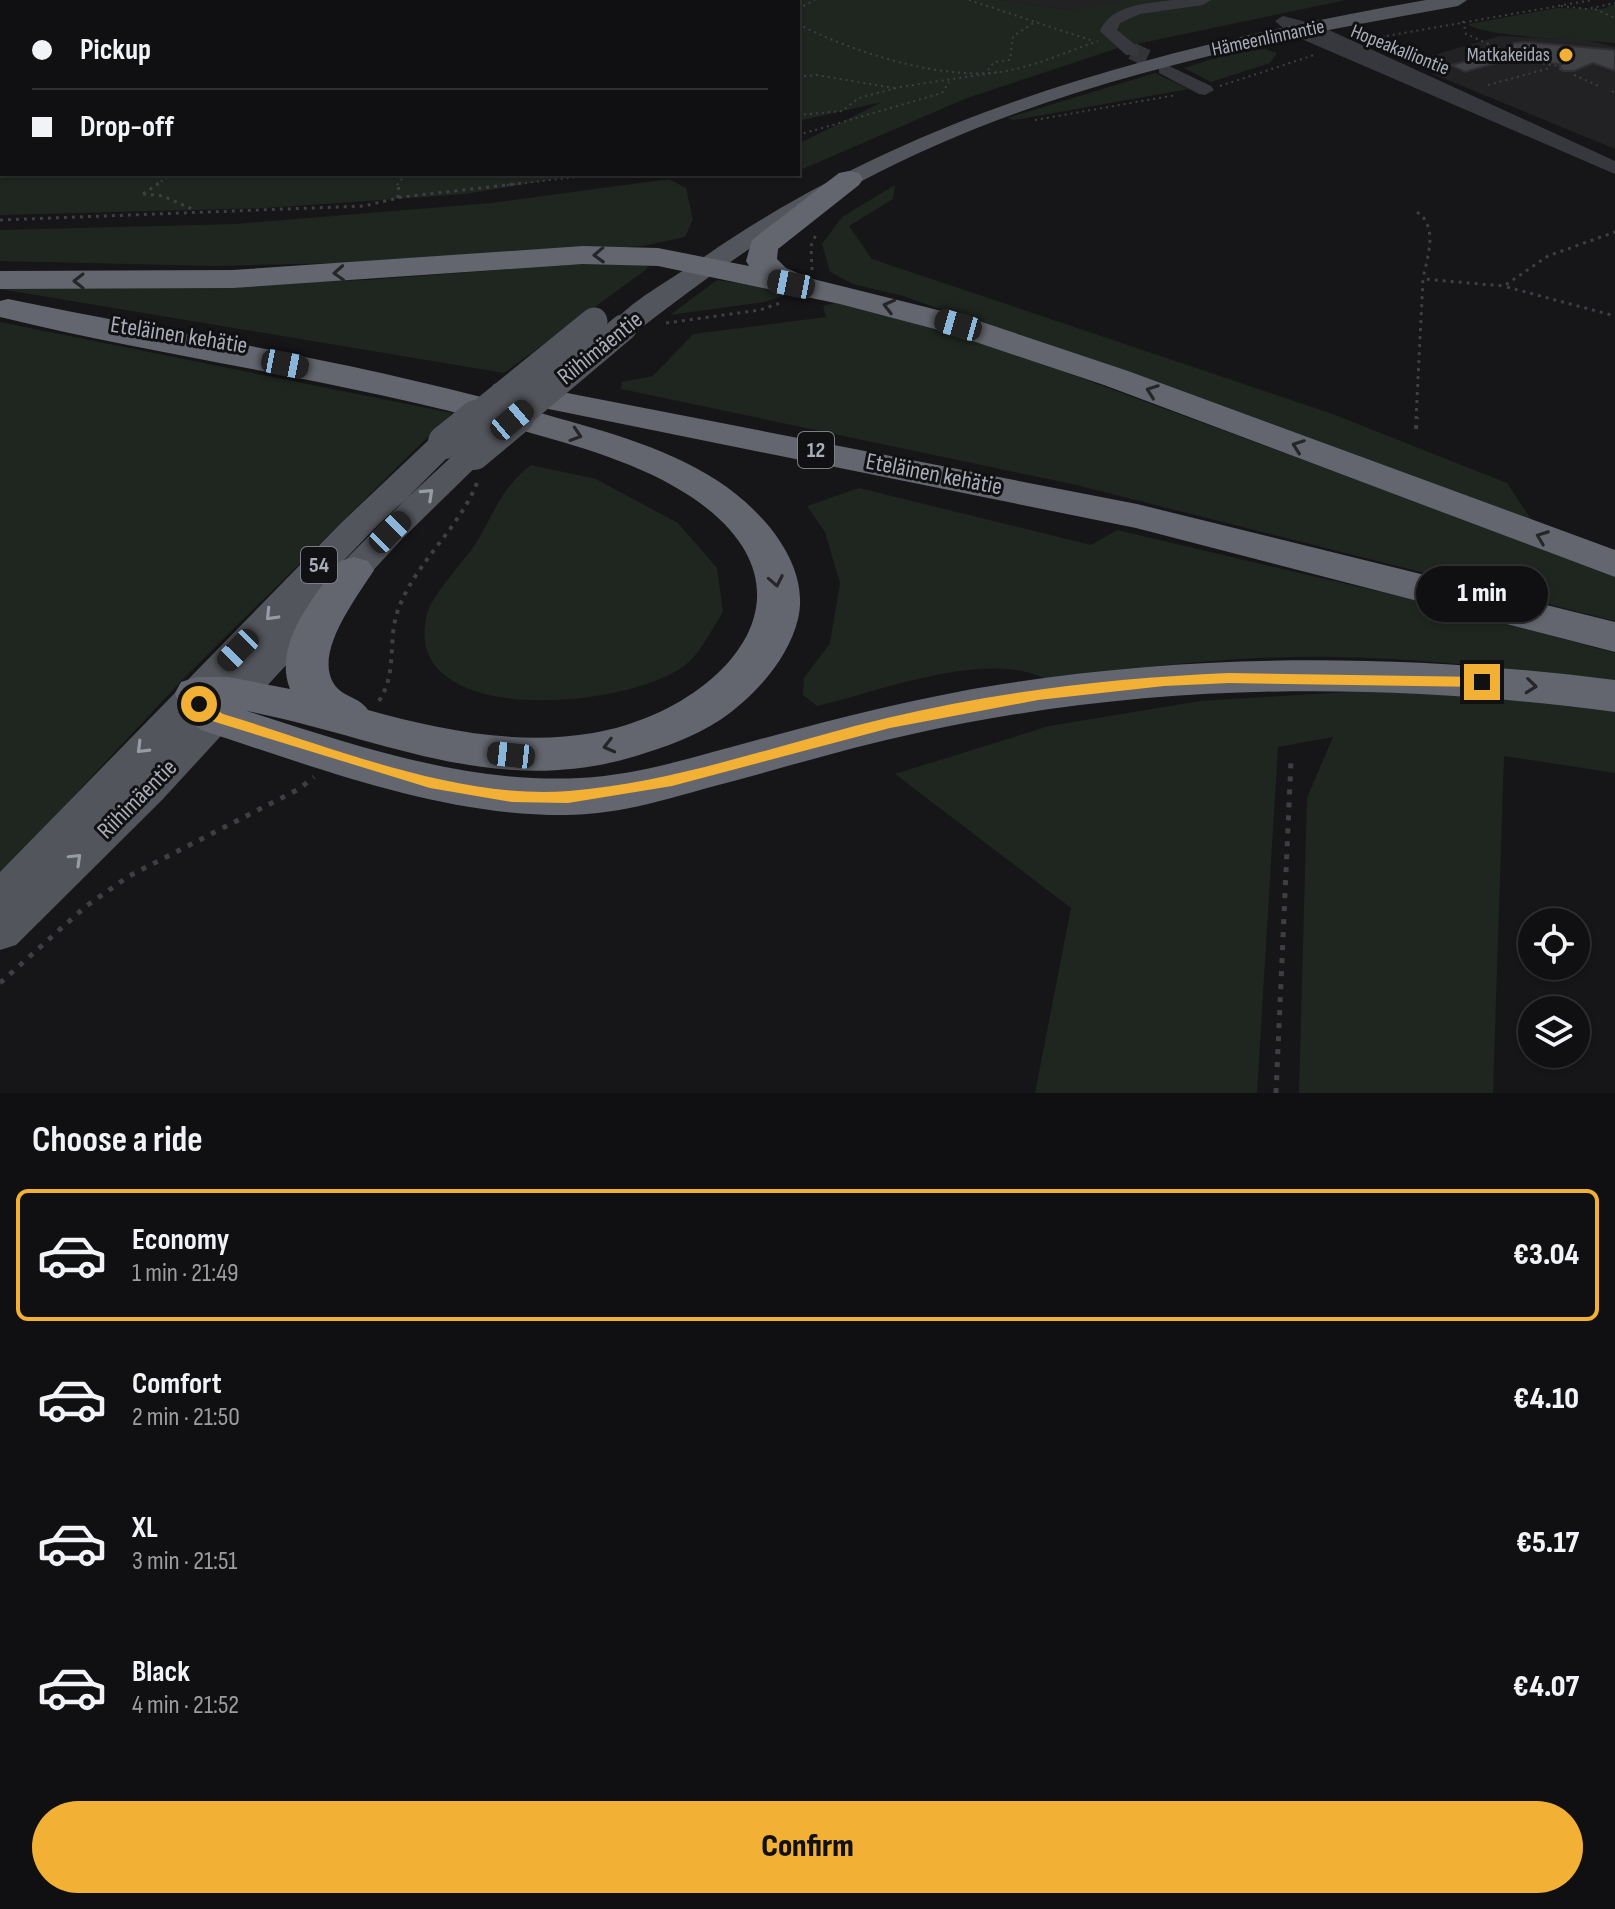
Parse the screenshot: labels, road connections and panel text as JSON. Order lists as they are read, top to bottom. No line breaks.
{"streets":{"highway":["Eteläinen kehätie","12"],"main road":["Hämeenlinnantie","Riihimäentie","54"],"street":["Hopeakalliontie"]},"crossings":[["Hämeenlinnantie","Hopeakalliontie"],["Hämeenlinnantie","Riihimäentie"]],"places":["Matkakeidas"],"page":{"banner":["Pickup","Drop-off"],"bubble":"1 min","heading":"Choose a ride","list":[{"name":"Economy","note":"1 min · 21:49","value":"€3.04"},{"name":"Comfort","note":"2 min · 21:50","value":"€4.10"},{"name":"XL","note":"3 min · 21:51","value":"€5.17"},{"name":"Black","note":"4 min · 21:52","value":"€4.07"}],"buttons":"Confirm"}}
